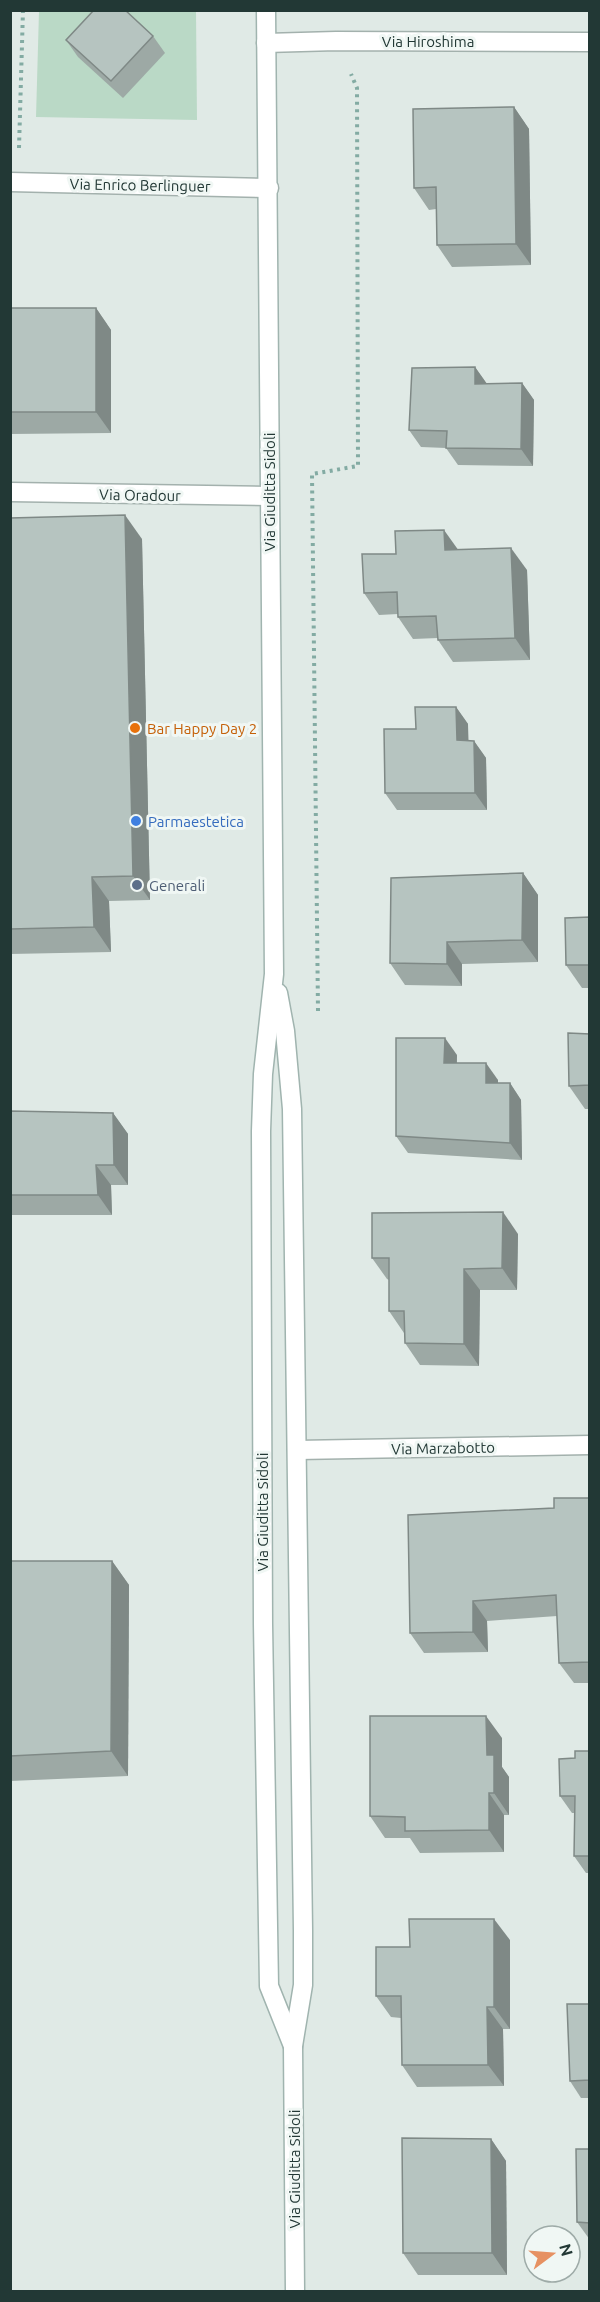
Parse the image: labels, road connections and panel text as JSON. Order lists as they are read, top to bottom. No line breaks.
{"streets":{"street":["Via Hiroshima","Via Enrico Berlinguer","Via Giuditta Sidoli","Via Oradour","Via Marzabotto"]},"crossings":[["Via Hiroshima","Via Giuditta Sidoli"],["Via Enrico Berlinguer","Via Giuditta Sidoli"],["Via Giuditta Sidoli","Via Oradour"],["Via Giuditta Sidoli","Via Marzabotto"]],"places":["Bar Happy Day 2","Parmaestetica","Generali"],"north":"right"}
